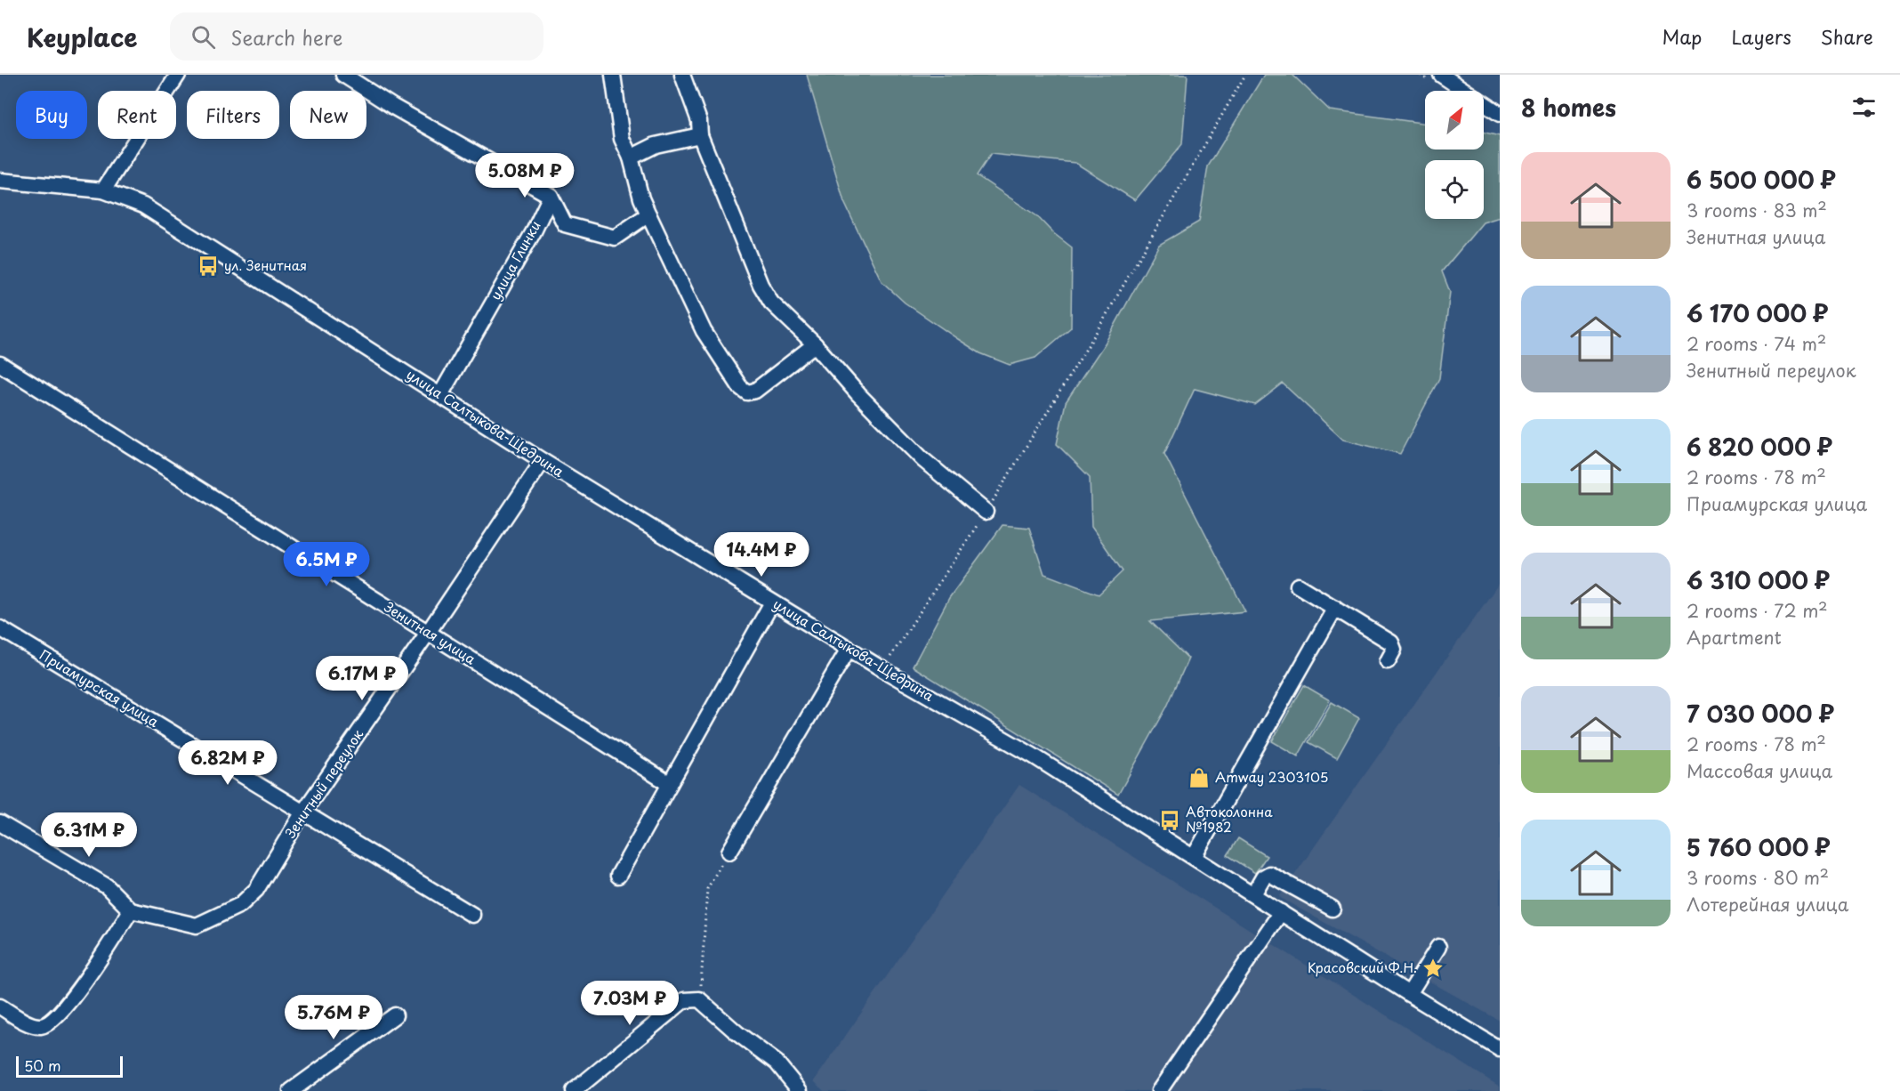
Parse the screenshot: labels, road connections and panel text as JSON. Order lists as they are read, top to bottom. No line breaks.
{"streets":{"street":["улица Глинки","улица Салтыкова-Щедрина","Зенитная улица","Приамурская улица","Зенитный переулок"]},"crossings":[["улица Глинки","улица Салтыкова-Щедрина"],["улица Салтыкова-Щедрина","Зенитный переулок"],["Зенитная улица","Зенитный переулок"],["Приамурская улица","Зенитный переулок"]],"places":{"bus stop":["ул. Зенитная","Автоколонна №1982"],"shop":["Amway 2303105"],"place":["Красовский Ф.Н."]},"scale_bar":"50 m","north":"top right","page":{"header":"Keyplace","search":"Search here","nav":["Map","Layers","Share"],"heading":"8 homes","chip":["Buy","Rent","Filters","New"],"list":[{"name":"6 500 000 ₽","note":"3 rooms · 83 m² · Зенитная улица"},{"name":"6 170 000 ₽","note":"2 rooms · 74 m² · Зенитный переулок"},{"name":"6 820 000 ₽","note":"2 rooms · 78 m² · Приамурская улица"},{"name":"6 310 000 ₽","note":"2 rooms · 72 m² · Apartment"},{"name":"7 030 000 ₽","note":"2 rooms · 78 m² · Массовая улица"},{"name":"5 760 000 ₽","note":"3 rooms · 80 m² · Лотерейная улица"}],"price":["5.08M ₽","14.4M ₽","6.5M ₽","6.17M ₽","6.82M ₽","6.31M ₽","7.03M ₽","5.76M ₽"],"scale":"50 m"}}
